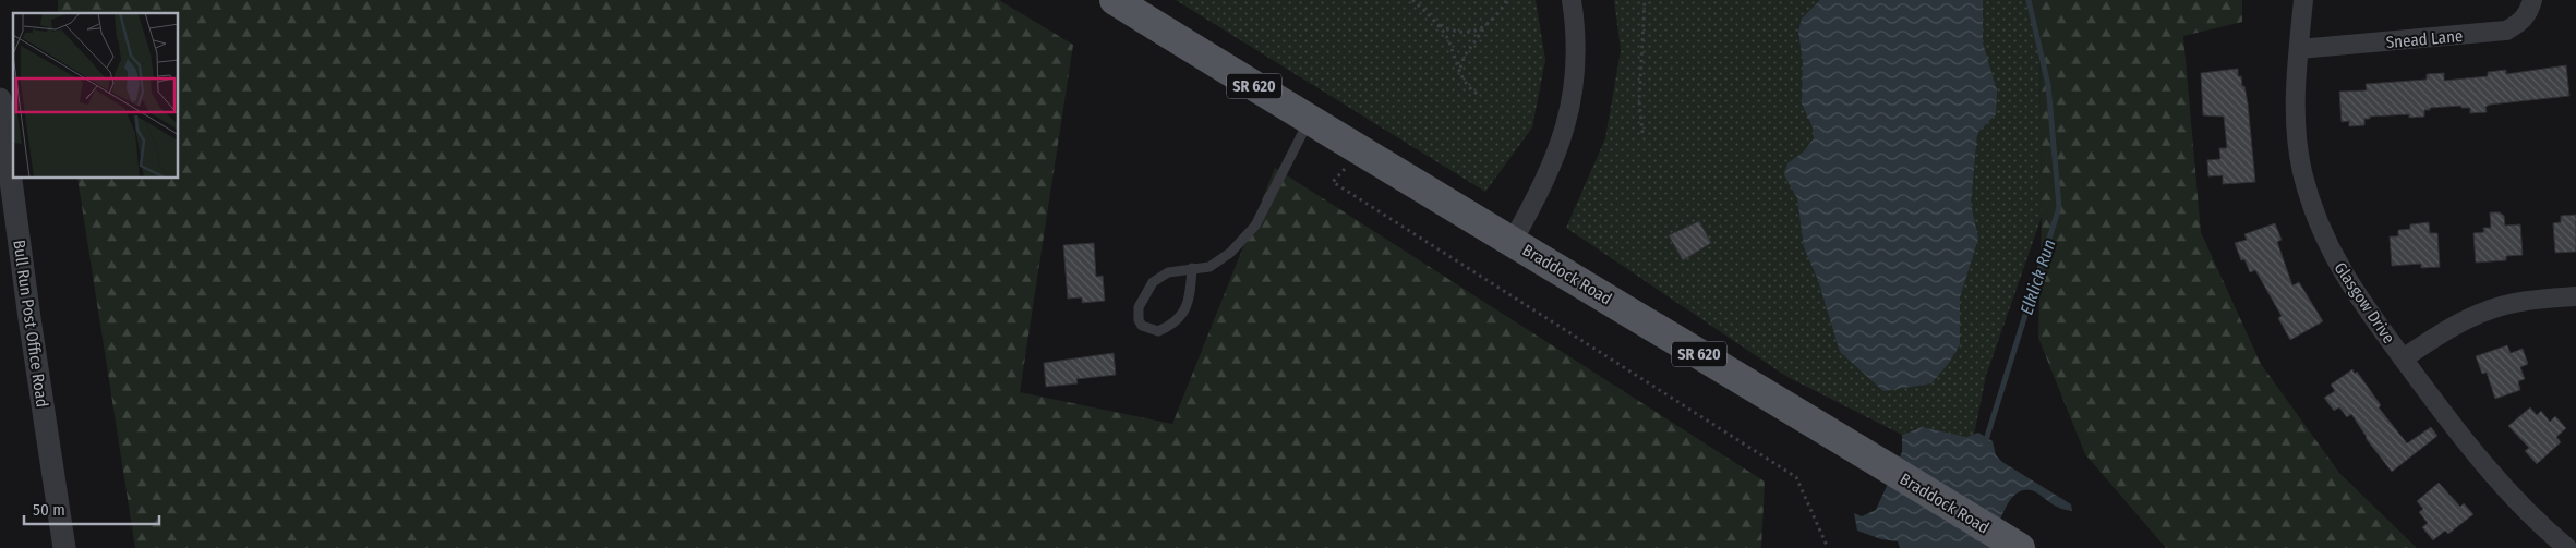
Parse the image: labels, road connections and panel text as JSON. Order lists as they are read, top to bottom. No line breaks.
{"streets":{"main road":["SR 620","Braddock Road"],"street":["Snead Lane","Glasgow Drive","Bull Run Post Office Road"]},"crossings":[["Snead Lane","Glasgow Drive"]],"water":["Elklick Run"],"scale_bar":"50 m"}
